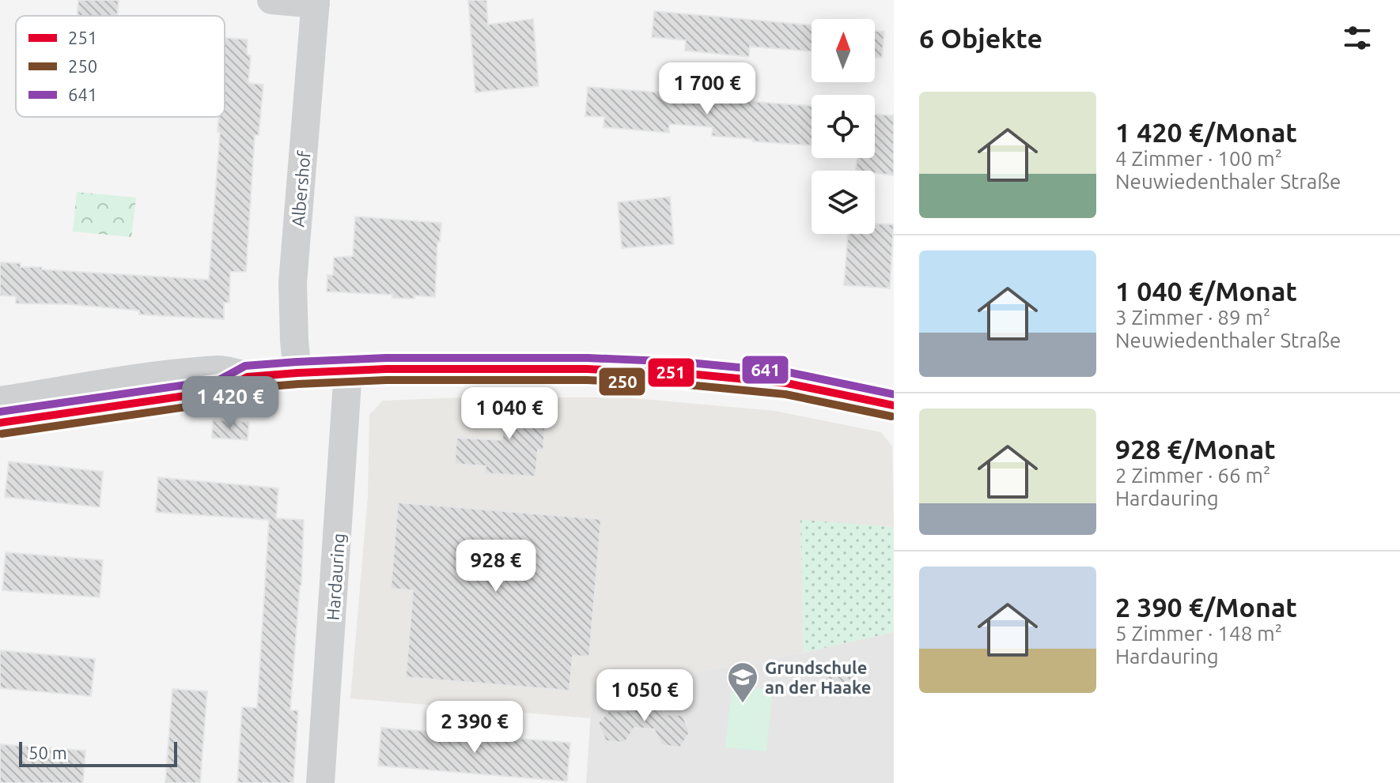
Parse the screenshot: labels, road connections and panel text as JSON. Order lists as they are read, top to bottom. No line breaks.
{"streets":{"street":["Albershof","Hardauring"]},"places":{"school or university":["Grundschule an der Haake"]},"lines":["transit line 641","transit line 251","transit line 250"],"legend":["251","250","641"],"scale_bar":"50 m","north":"top","page":{"heading":"6 Objekte","price":["1 700 €","1 420 €","1 040 €","928 €","1 050 €","2 390 €"],"list":[{"name":"1 420 €/Monat","note":"4 Zimmer · 100 m² · Neuwiedenthaler Straße"},{"name":"1 040 €/Monat","note":"3 Zimmer · 89 m² · Neuwiedenthaler Straße"},{"name":"928 €/Monat","note":"2 Zimmer · 66 m² · Hardauring"},{"name":"2 390 €/Monat","note":"5 Zimmer · 148 m² · Hardauring"}],"scale":"50 m"}}
